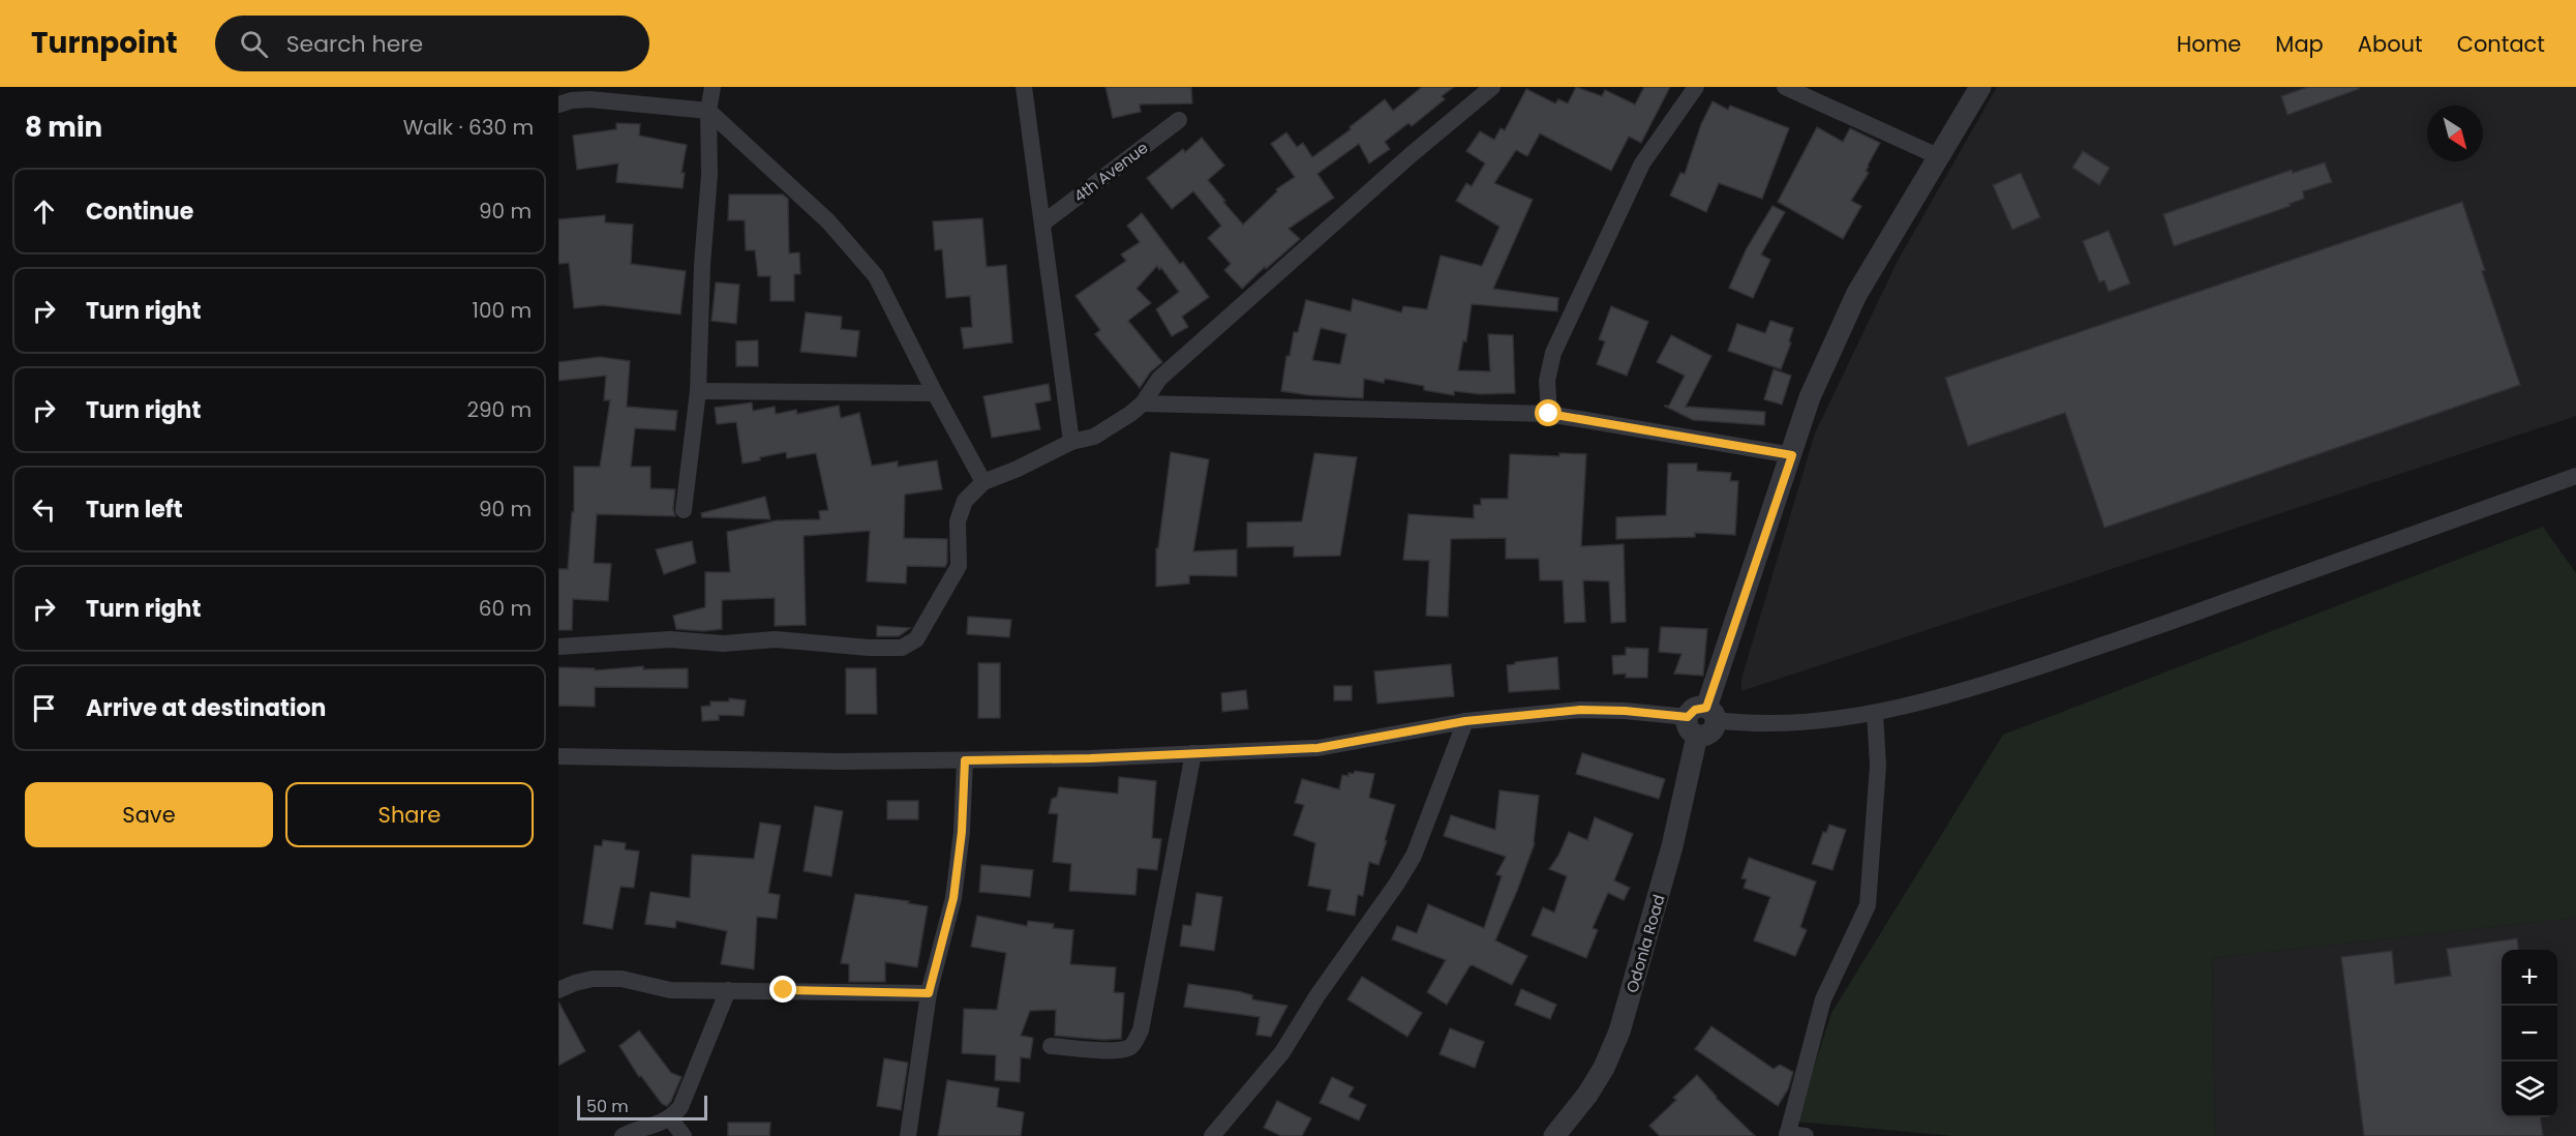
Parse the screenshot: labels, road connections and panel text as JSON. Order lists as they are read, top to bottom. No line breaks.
{"streets":{"street":["4th Avenue","Odonla Road"]},"scale_bar":"50 m","north":"bottom right","page":{"header":"Turnpoint","search":"Search here","nav":["Home","Map","About","Contact"],"heading":["8 min","Walk · 630 m"],"list":[["Continue","90 m"],["Turn right","100 m"],["Turn right","290 m"],["Turn left","90 m"],["Turn right","60 m"],"Arrive at destination"],"buttons":["Save","Share"],"map_buttons":["+","−"],"scale":"50 m"}}
